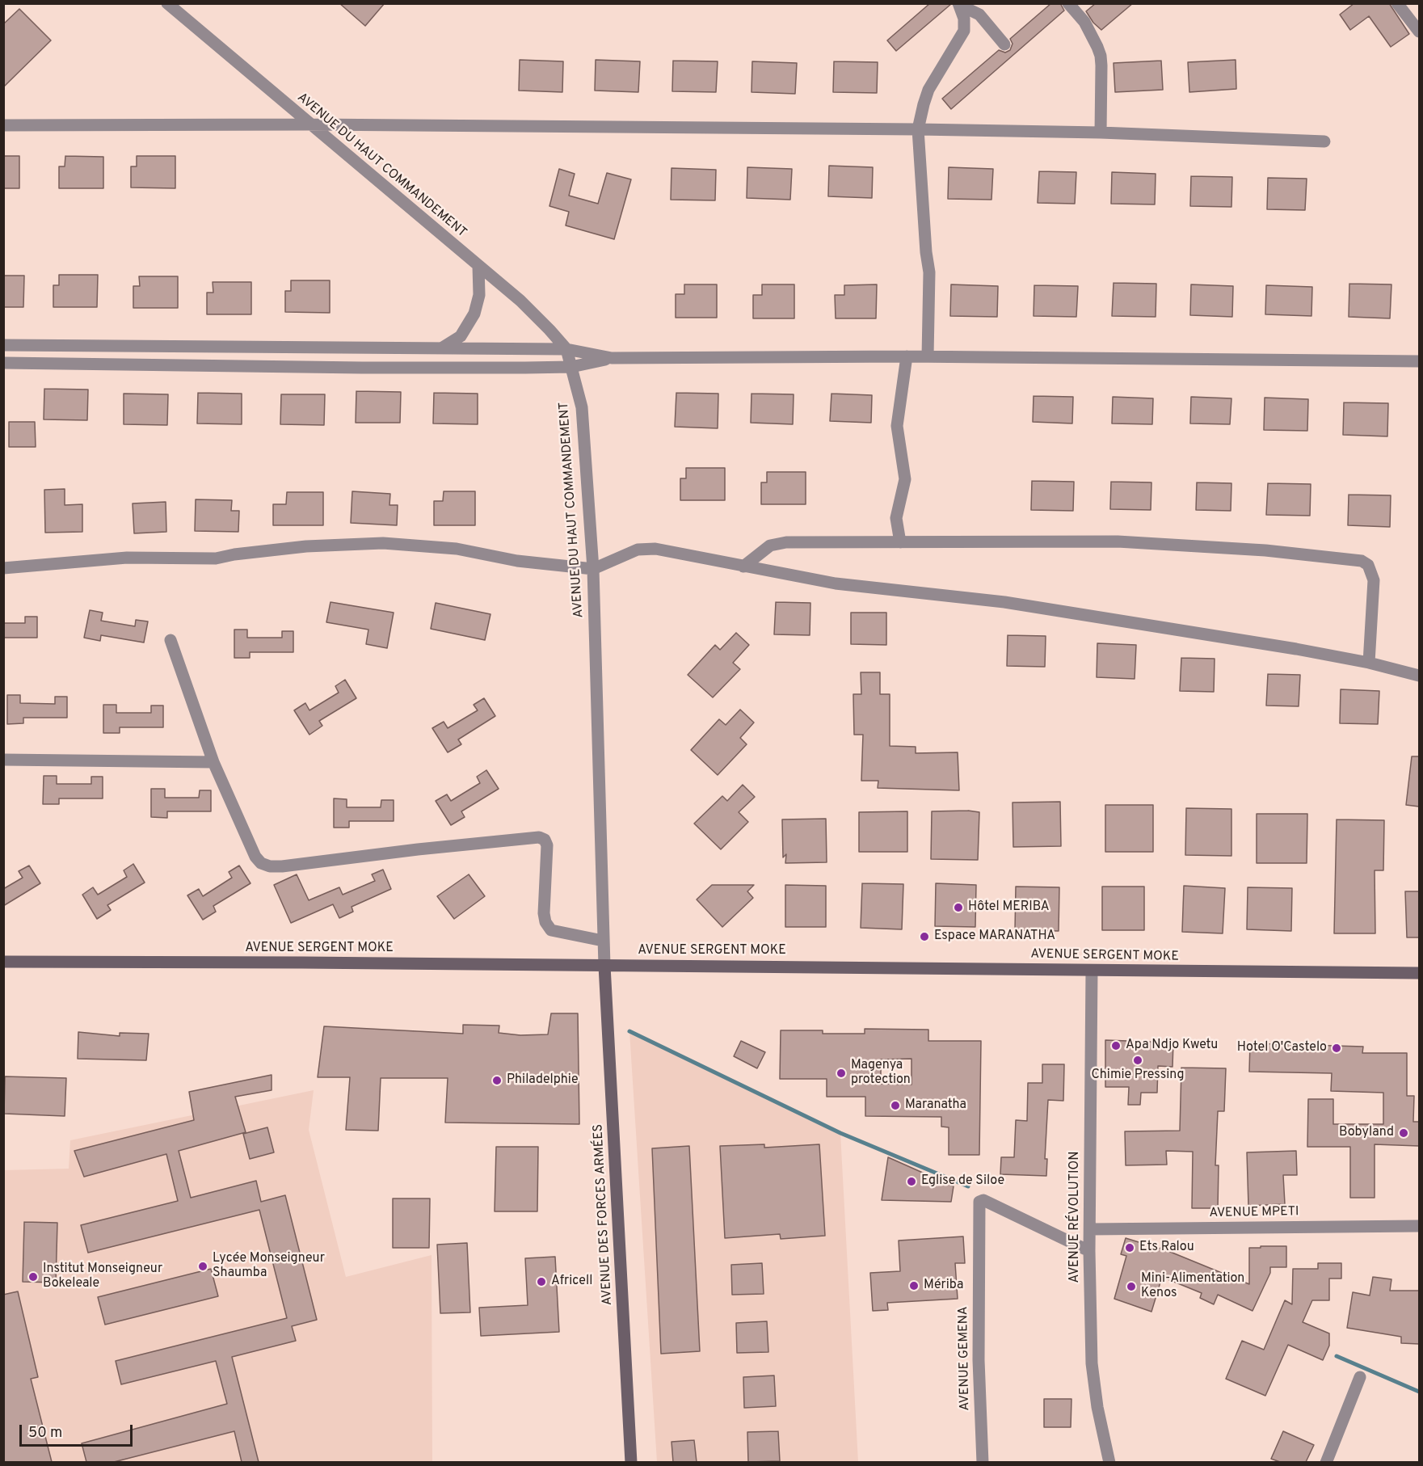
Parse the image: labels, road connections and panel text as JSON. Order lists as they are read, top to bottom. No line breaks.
{"streets":{"main road":["AVENUE SERGENT MOKE","AVENUE DES FORCES ARMÉES"],"street":["AVENUE DU HAUT COMMANDEMENT","AVENUE MPETI","AVENUE RÉVOLUTION","AVENUE GEMENA"]},"crossings":[["AVENUE DU HAUT COMMANDEMENT","AVENUE SERGENT MOKE"],["AVENUE DU HAUT COMMANDEMENT","AVENUE DES FORCES ARMÉES"],["AVENUE SERGENT MOKE","AVENUE DES FORCES ARMÉES"],["AVENUE SERGENT MOKE","AVENUE RÉVOLUTION"],["AVENUE MPETI","AVENUE RÉVOLUTION"],["AVENUE RÉVOLUTION","AVENUE GEMENA"]],"places":["Hôtel MERIBA","Espace MARANATHA","Apa Ndjo Kwetu","Hotel O'Castelo","Chimie Pressing","Magenya protection","Philadelphie","Maranatha","Bobyland","Eglise de Siloe","Ets Ralou","Lycée Monseigneur Shaumba","Institut Monseigneur Bokeleale","Africell","Mériba","Mini-Alimentation Kenos"],"scale_bar":"50 m"}
